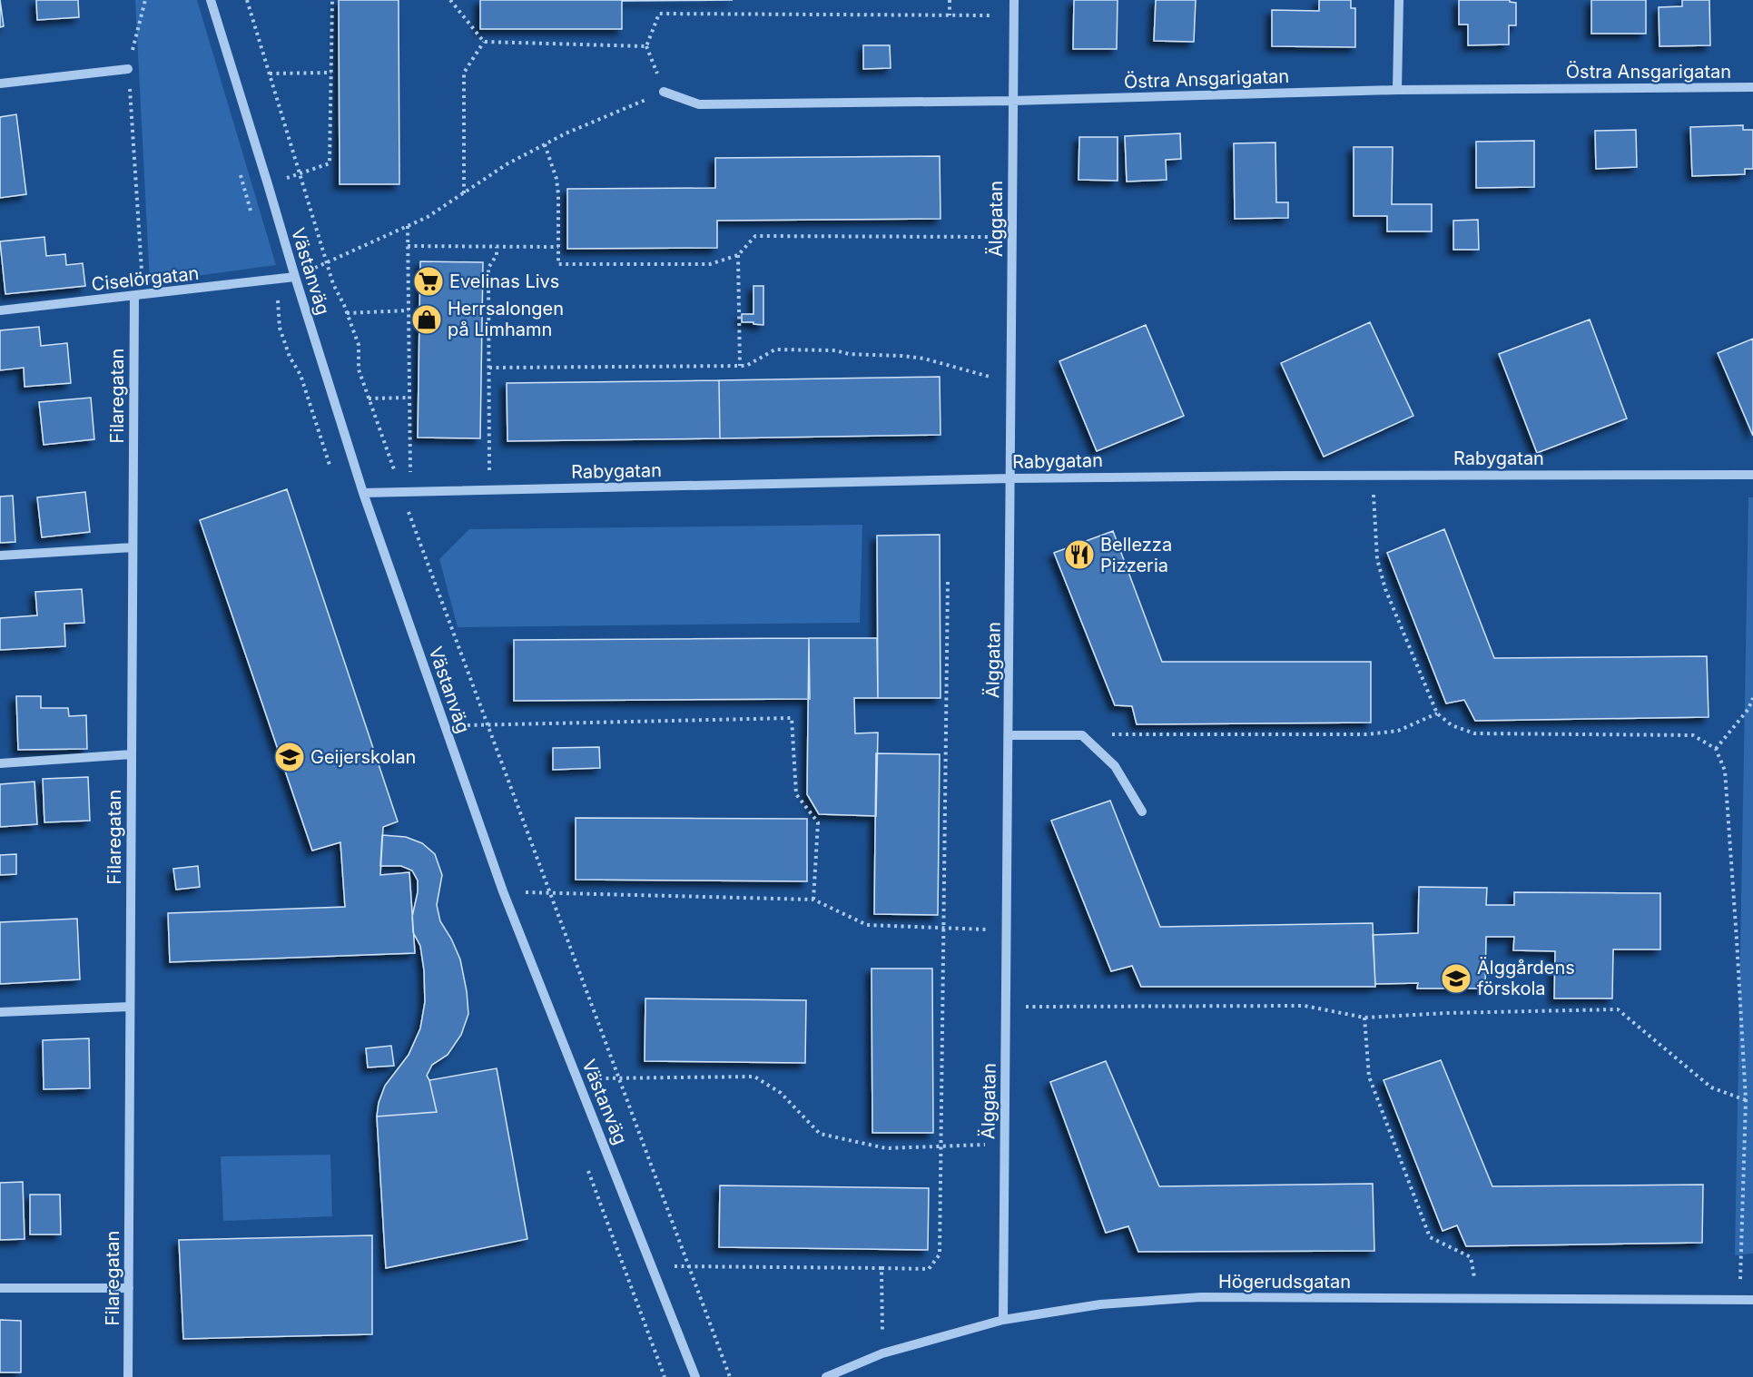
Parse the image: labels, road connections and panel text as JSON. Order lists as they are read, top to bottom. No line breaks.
{"streets":{"street":["Östra Ansgarigatan","Älggatan","Västanväg","Ciselörgatan","Filaregatan","Rabygatan","Högerudsgatan"]},"crossings":[["Östra Ansgarigatan","Älggatan"],["Älggatan","Rabygatan"],["Älggatan","Högerudsgatan"],["Västanväg","Ciselörgatan"],["Västanväg","Rabygatan"],["Ciselörgatan","Filaregatan"]],"places":{"supermarket":["Evelinas Livs"],"shop":["Herrsalongen på Limhamn"],"restaurant":["Bellezza Pizzeria"],"school or university":["Geijerskolan","Älggårdens förskola"]}}
